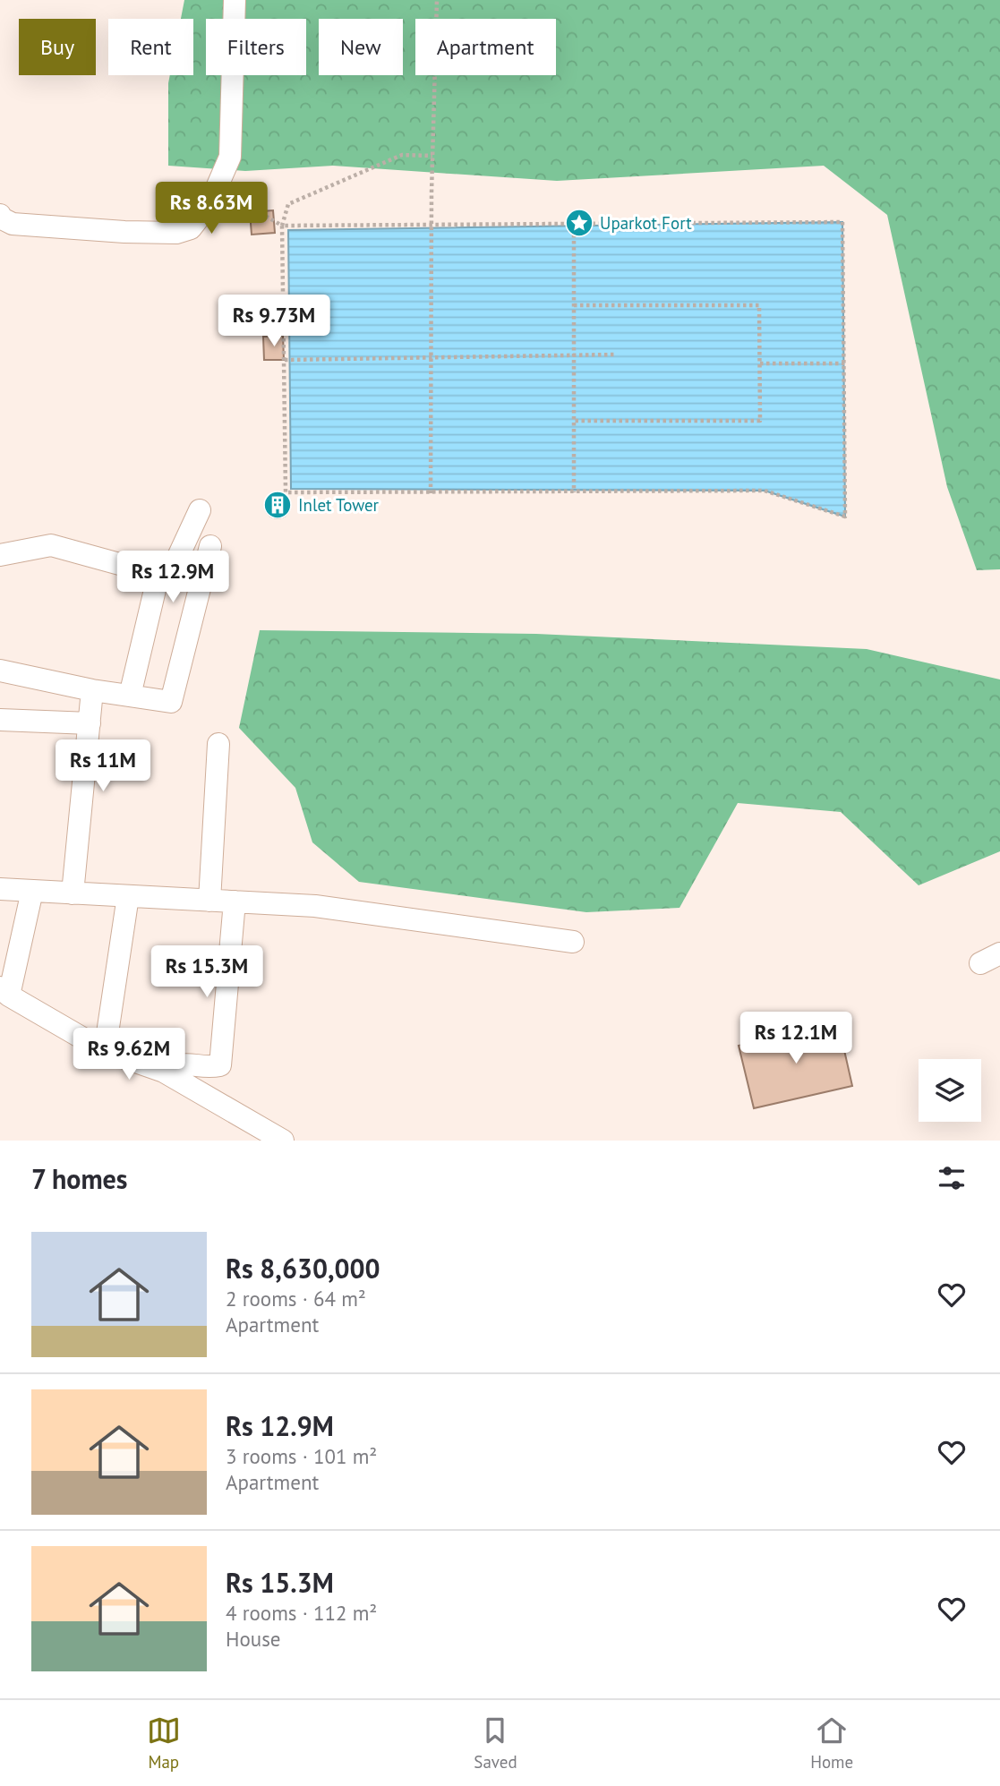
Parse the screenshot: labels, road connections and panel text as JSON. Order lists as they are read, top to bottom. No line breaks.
{"places":{"place":["Uparkot Fort"],"building":["Inlet Tower"]},"page":{"chip":["Buy","Rent","Filters","New","Apartment"],"price":["Rs 8.63M","Rs 9.73M","Rs 12.9M","Rs 11M","Rs 15.3M","Rs 12.1M","Rs 9.62M"],"heading":"7 homes","list":[{"name":"Rs 8,630,000","note":"2 rooms · 64 m² · Apartment"},{"name":"Rs 12.9M","note":"3 rooms · 101 m² · Apartment"},{"name":"Rs 15.3M","note":"4 rooms · 112 m² · House"}],"tabs":["Map","Saved","Home"]}}
